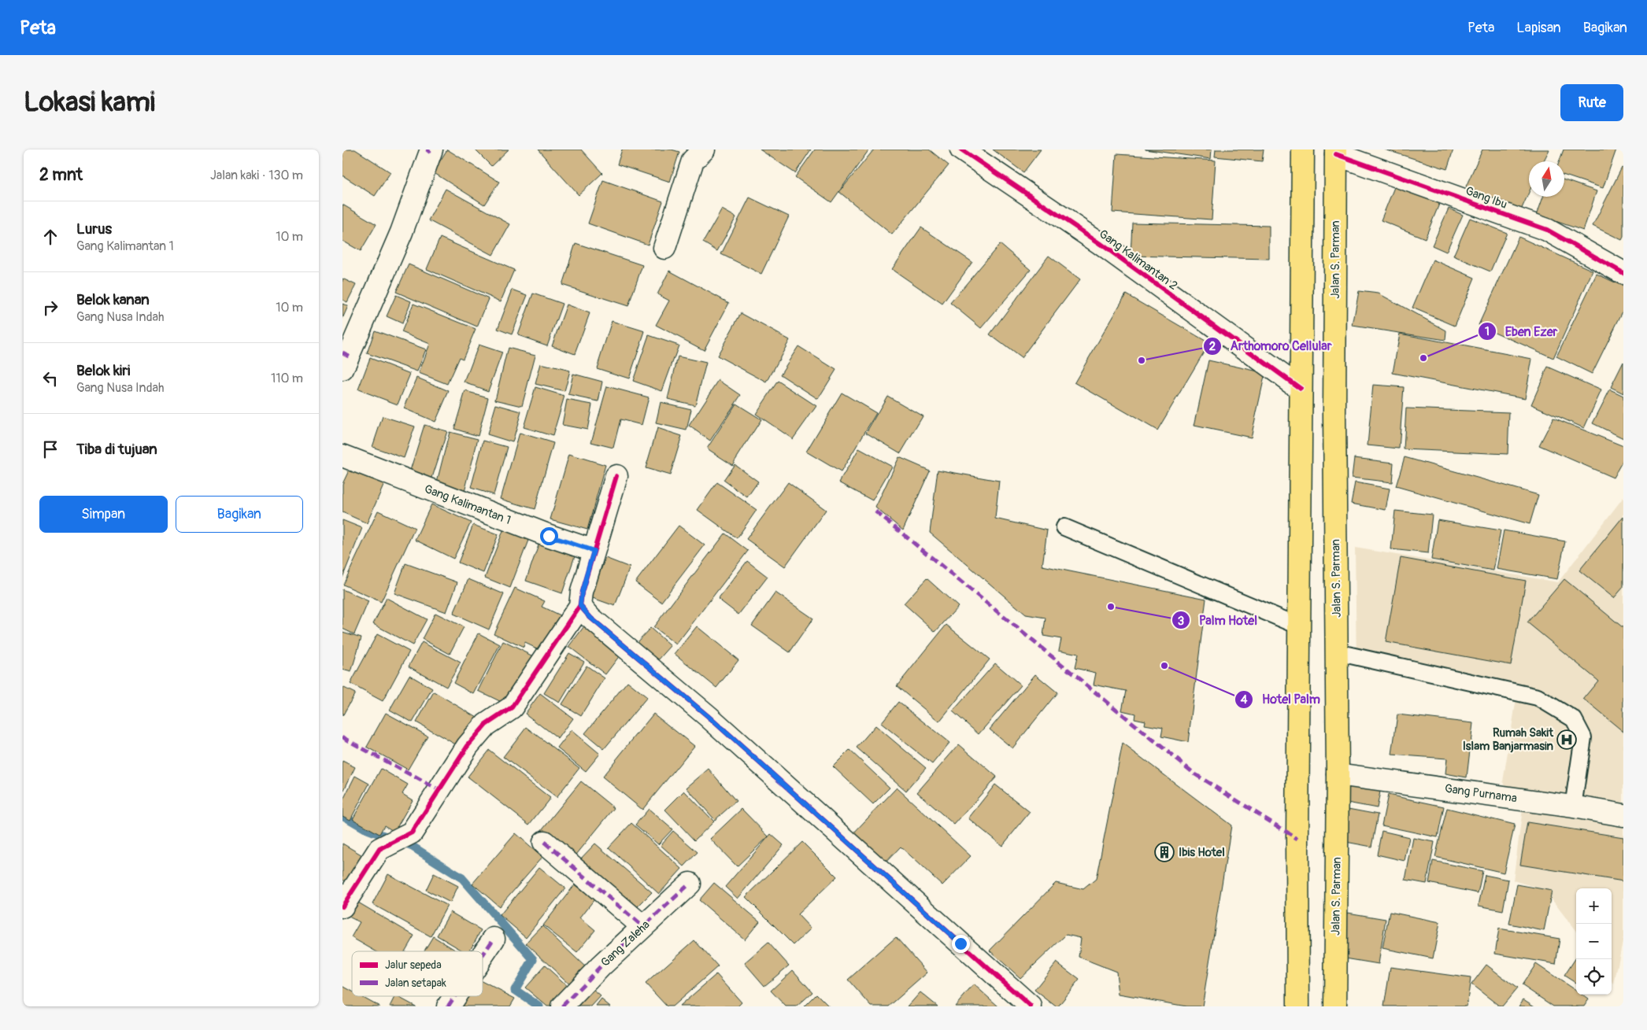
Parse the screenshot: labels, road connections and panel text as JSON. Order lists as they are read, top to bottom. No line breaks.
{"streets":{"highway":["Jalan S. Parman"],"street":["Gang Ibu","Gang Kalimantan 2","Gang Kalimantan 1","Gang Purnama","Gang Zaleha"]},"crossings":[["Gang Ibu","Jalan S. Parman"],["Jalan S. Parman","Gang Purnama"]],"places":{"other":["Eben Ezer","Arthomoro Cellular","Palm Hotel","Hotel Palm"],"hospital":["Rumah Sakit Islam Banjarmasin"],"building":["Ibis Hotel"]},"legend":["Jalur sepeda","Jalan setapak"],"north":"top","page":{"header":"Peta","nav":["Peta","Lapisan","Bagikan"],"buttons":["Rute",["Simpan","Bagikan"]],"title":"Lokasi kami","heading":["2 mnt","Jalan kaki · 130 m"],"list":[["Lurus","Gang Kalimantan 1","10 m"],["Belok kanan","Gang Nusa Indah","10 m"],["Belok kiri","Gang Nusa Indah","110 m"],"Tiba di tujuan"],"map_buttons":["+","−"]}}
